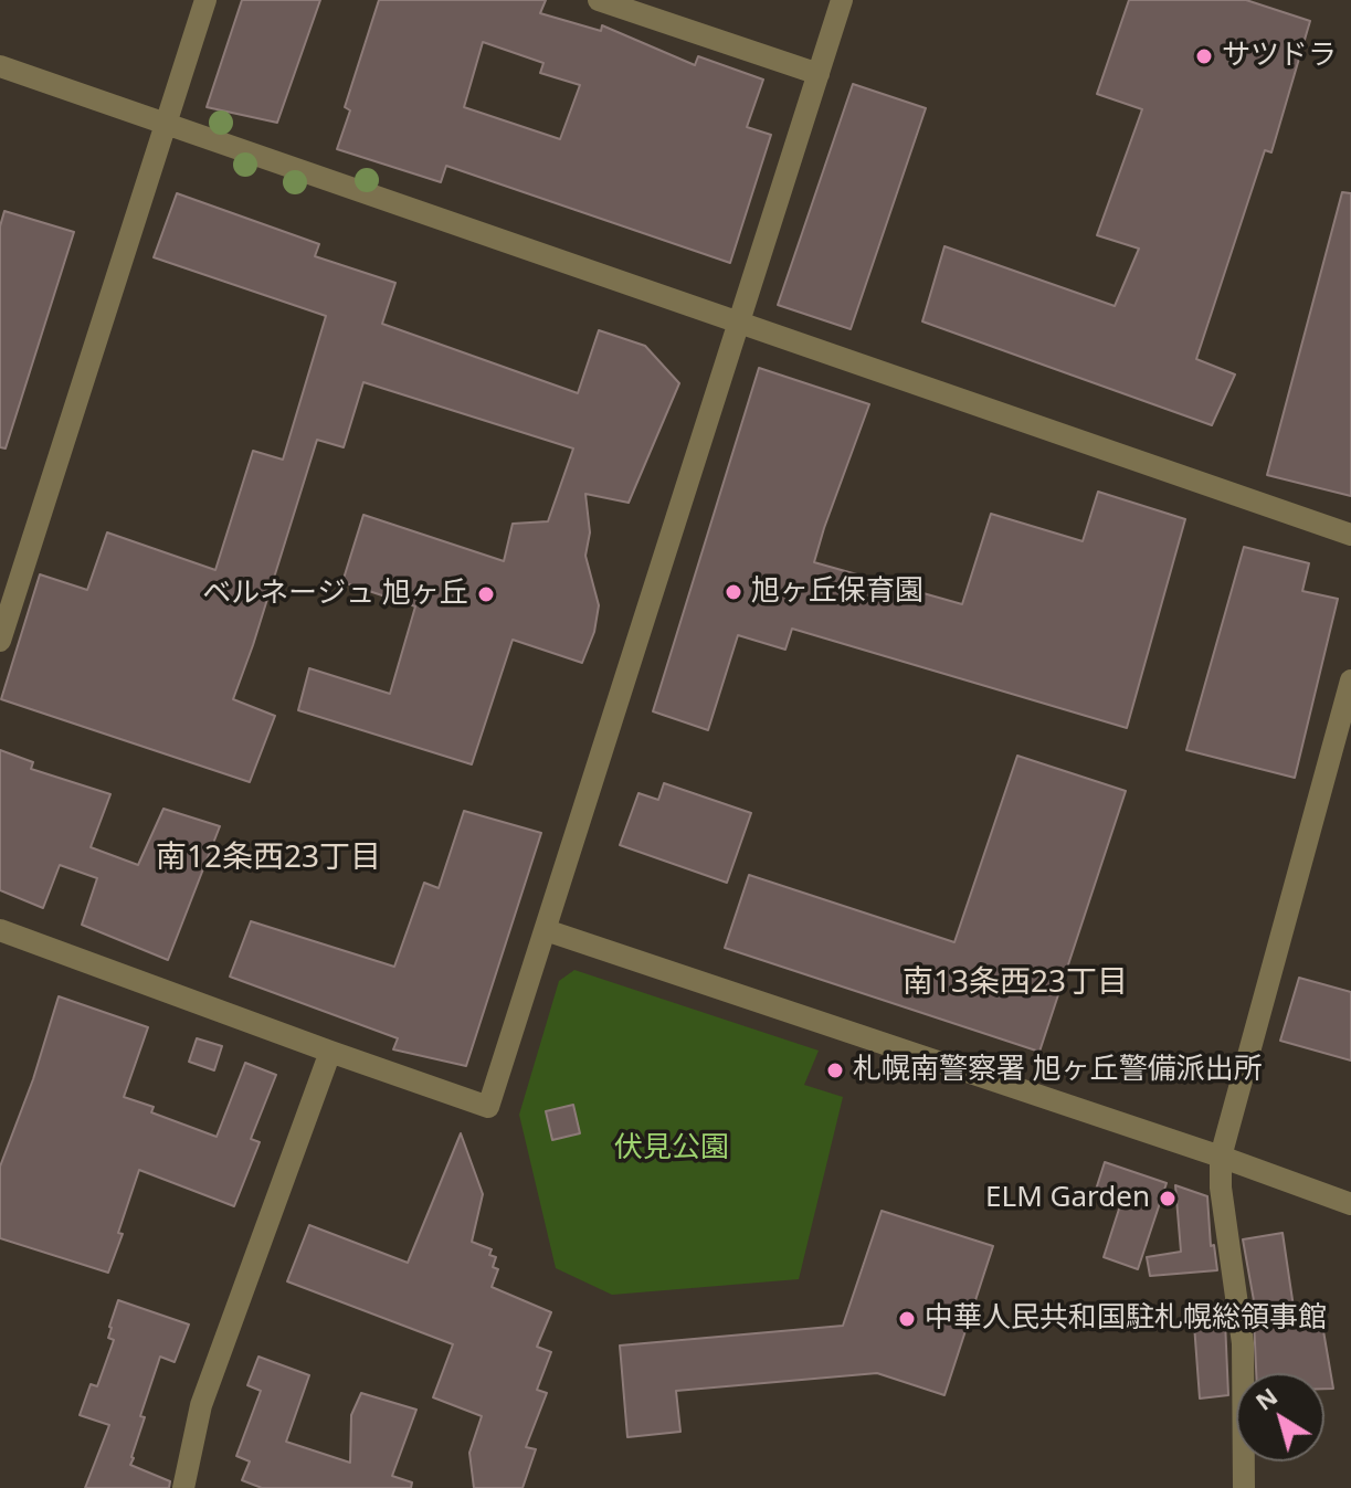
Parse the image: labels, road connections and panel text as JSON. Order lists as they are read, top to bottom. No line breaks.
{"districts":["南12条西23丁目","南13条西23丁目"],"parks":["伏見公園"],"places":["サツドラ","旭ヶ丘保育園","ベルネージュ 旭ヶ丘","札幌南警察署 旭ヶ丘警備派出所","ELM Garden","中華人民共和国駐札幌総領事館"],"north":"top left"}
